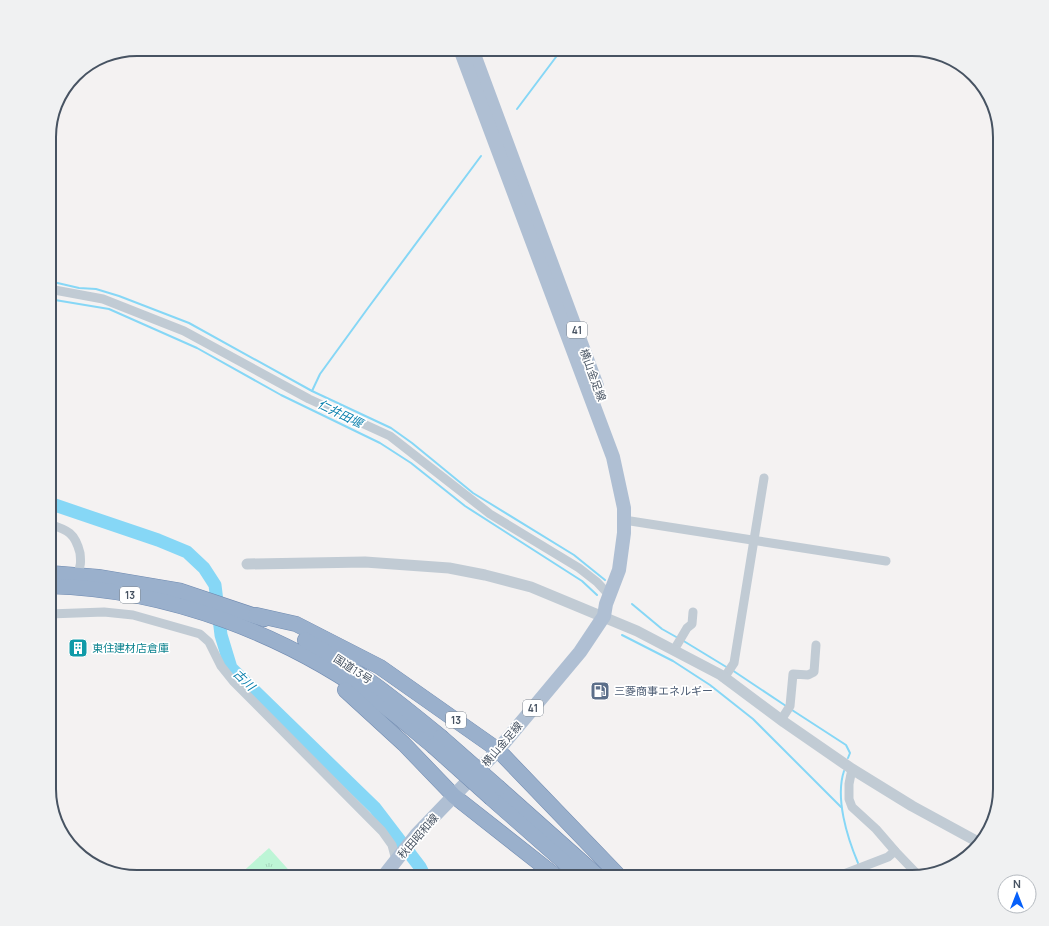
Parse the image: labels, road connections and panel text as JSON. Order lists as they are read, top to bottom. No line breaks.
{"streets":{"highway":["13","国道13号"],"main road":["41","横山金足線","秋田昭和線"]},"crossings":[["横山金足線","13"],["横山金足線","秋田昭和線"],["13","国道13号"],["13","秋田昭和線"]],"water":["仁井田堰","古川"],"places":{"building":["東住建材店倉庫"],"fuel station":["三菱商事エネルギー"]},"north":"top"}
